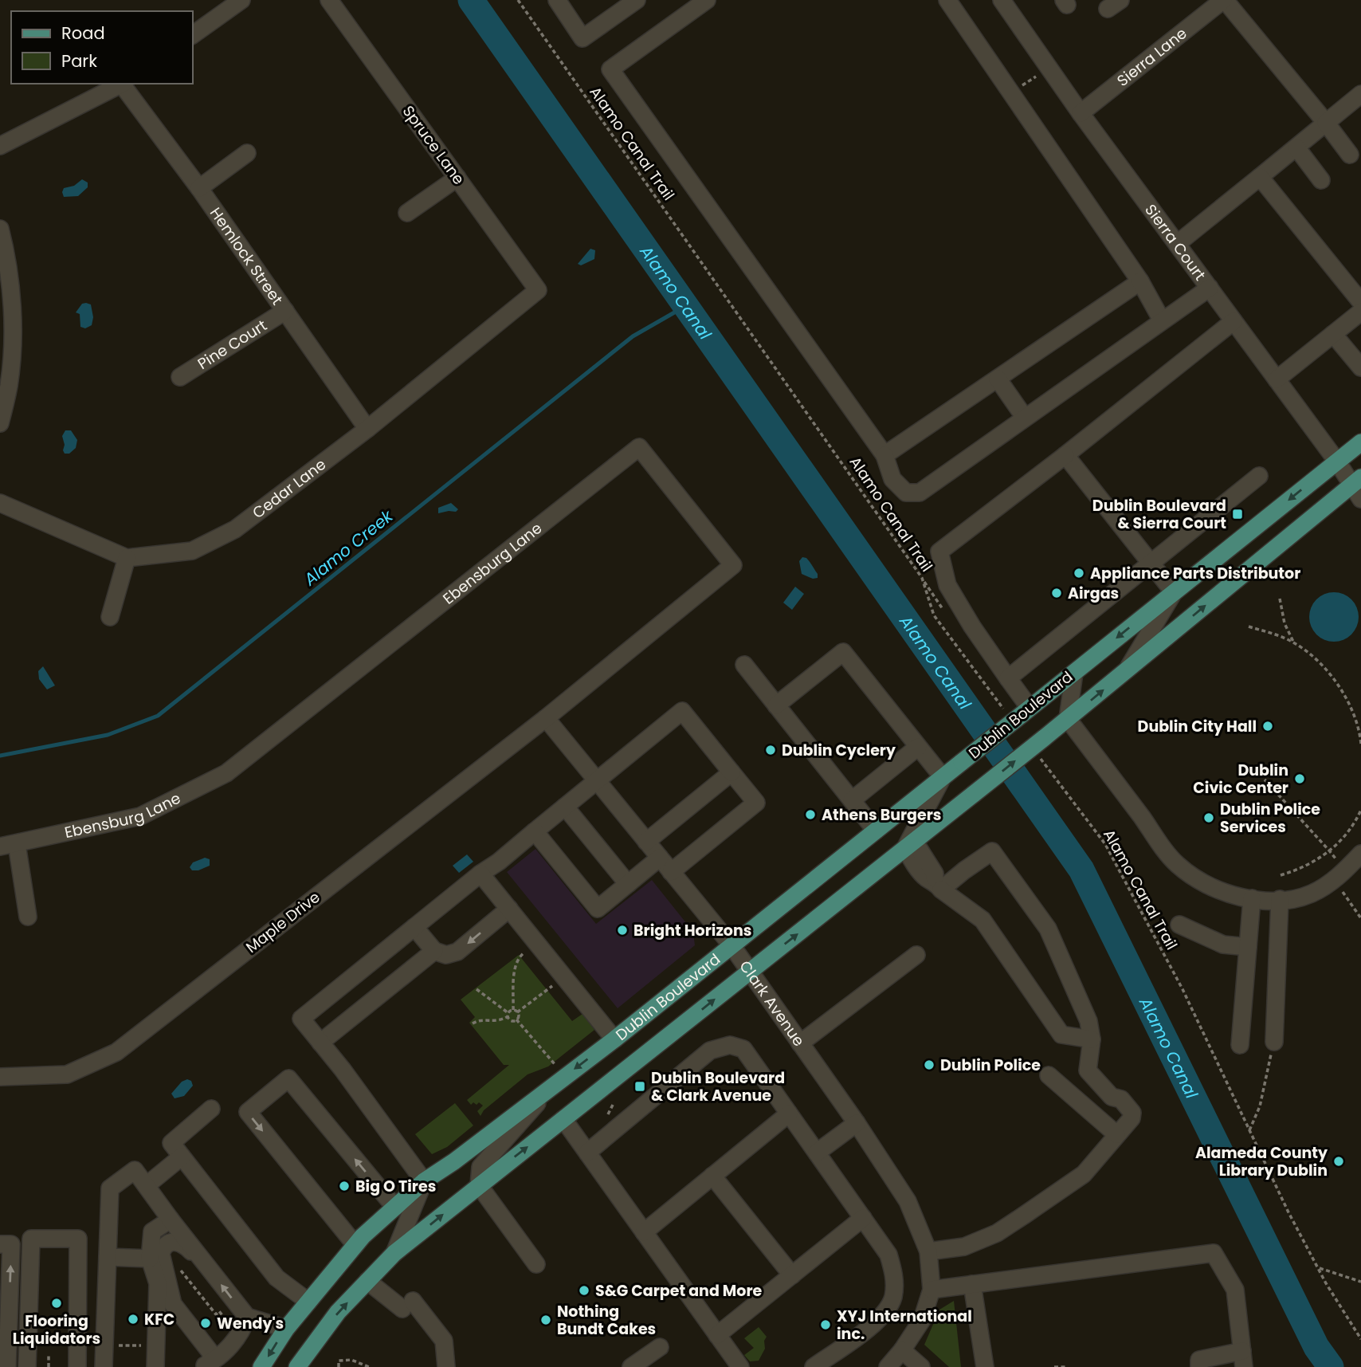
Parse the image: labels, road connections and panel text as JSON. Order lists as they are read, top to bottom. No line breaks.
{"streets":{"main road":["Dublin Boulevard"],"street":["Sierra Lane","Spruce Lane","Sierra Court","Hemlock Street","Pine Court","Cedar Lane","Ebensburg Lane","Maple Drive","Clark Avenue"],"path":["Alamo Canal Trail"]},"crossings":[["Sierra Lane","Sierra Court"],["Spruce Lane","Cedar Lane"],["Sierra Court","Dublin Boulevard"],["Hemlock Street","Pine Court"],["Hemlock Street","Cedar Lane"],["Ebensburg Lane","Maple Drive"],["Ebensburg Lane","Clark Avenue"],["Dublin Boulevard","Clark Avenue"],["Maple Drive","Clark Avenue"]],"water":["Alamo Canal","Alamo Creek"],"places":{"transit":["Dublin Boulevard & Sierra Court","Dublin Boulevard & Clark Avenue"],"other":["Appliance Parts Distributor","Airgas","Dublin City Hall","Dublin Cyclery","Dublin Civic Center","Athens Burgers","Dublin Police Services","Bright Horizons","Dublin Police","Alameda County Library Dublin","Big O Tires","S&G Carpet and More","Flooring Liquidators","KFC","Nothing Bundt Cakes","Wendy's","XYJ International inc."]},"legend":["Road","Park"]}
